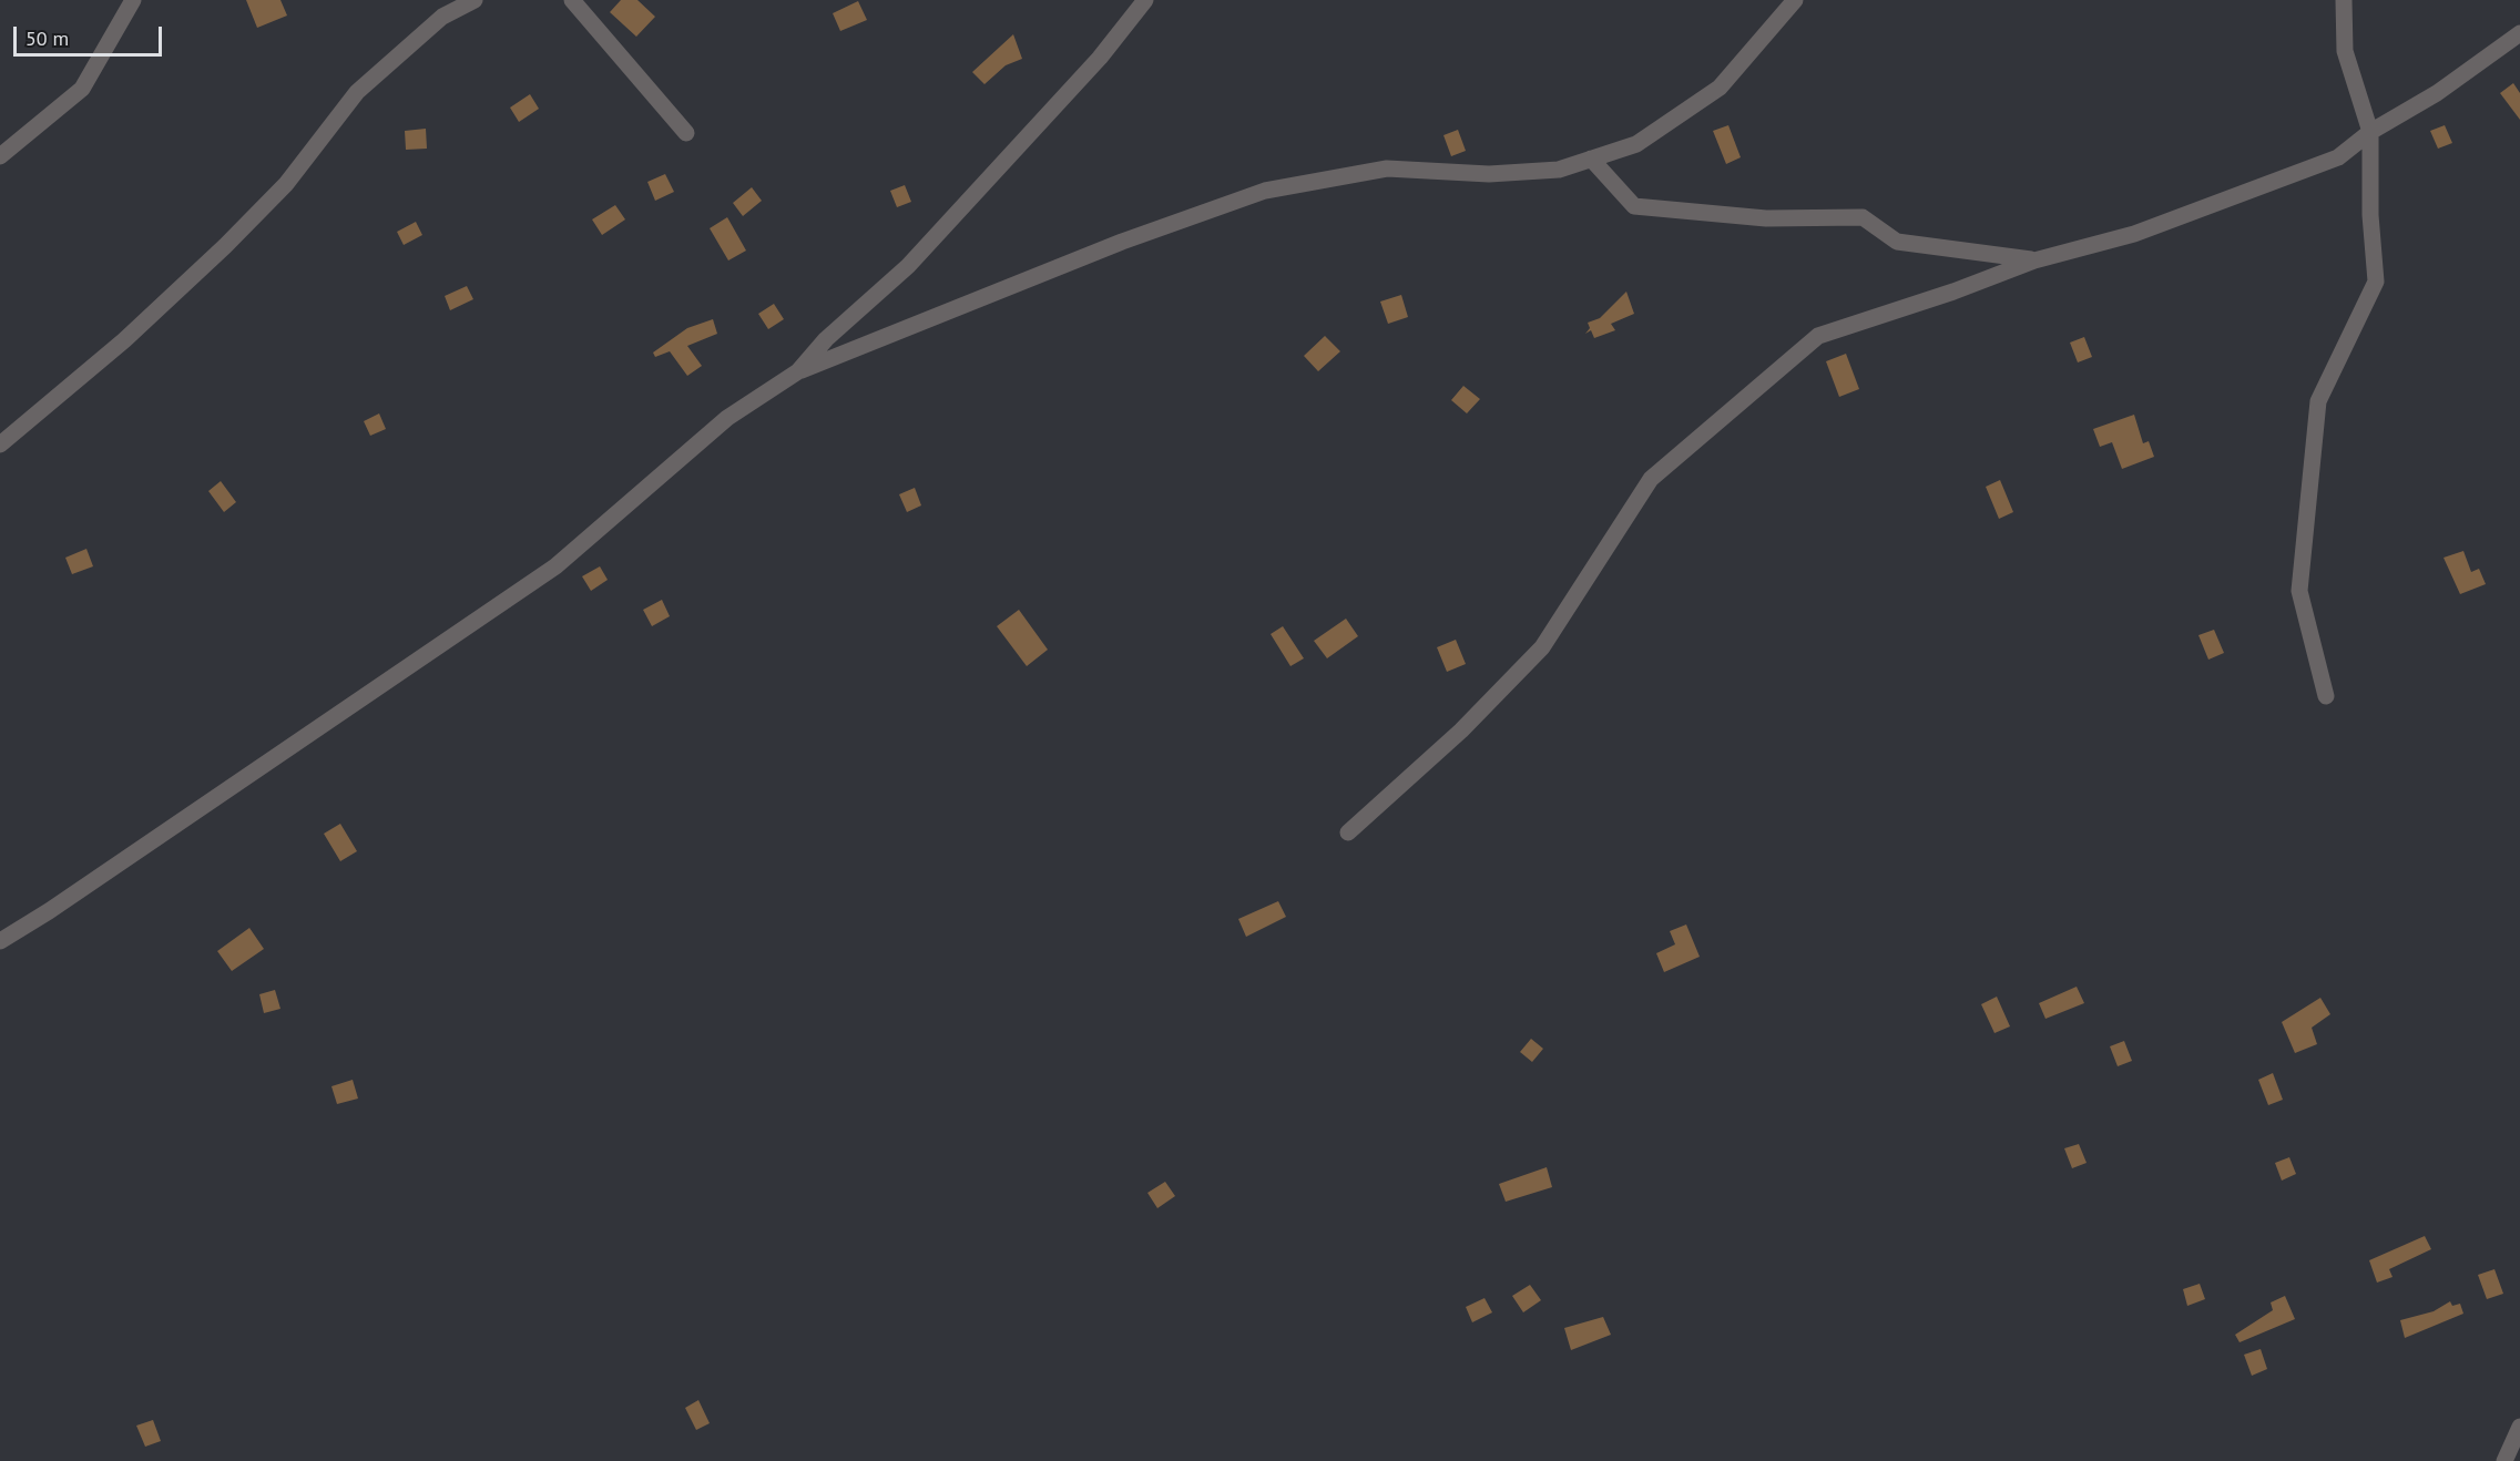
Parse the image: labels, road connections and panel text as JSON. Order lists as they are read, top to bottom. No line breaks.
{"scale_bar":"50 m"}
